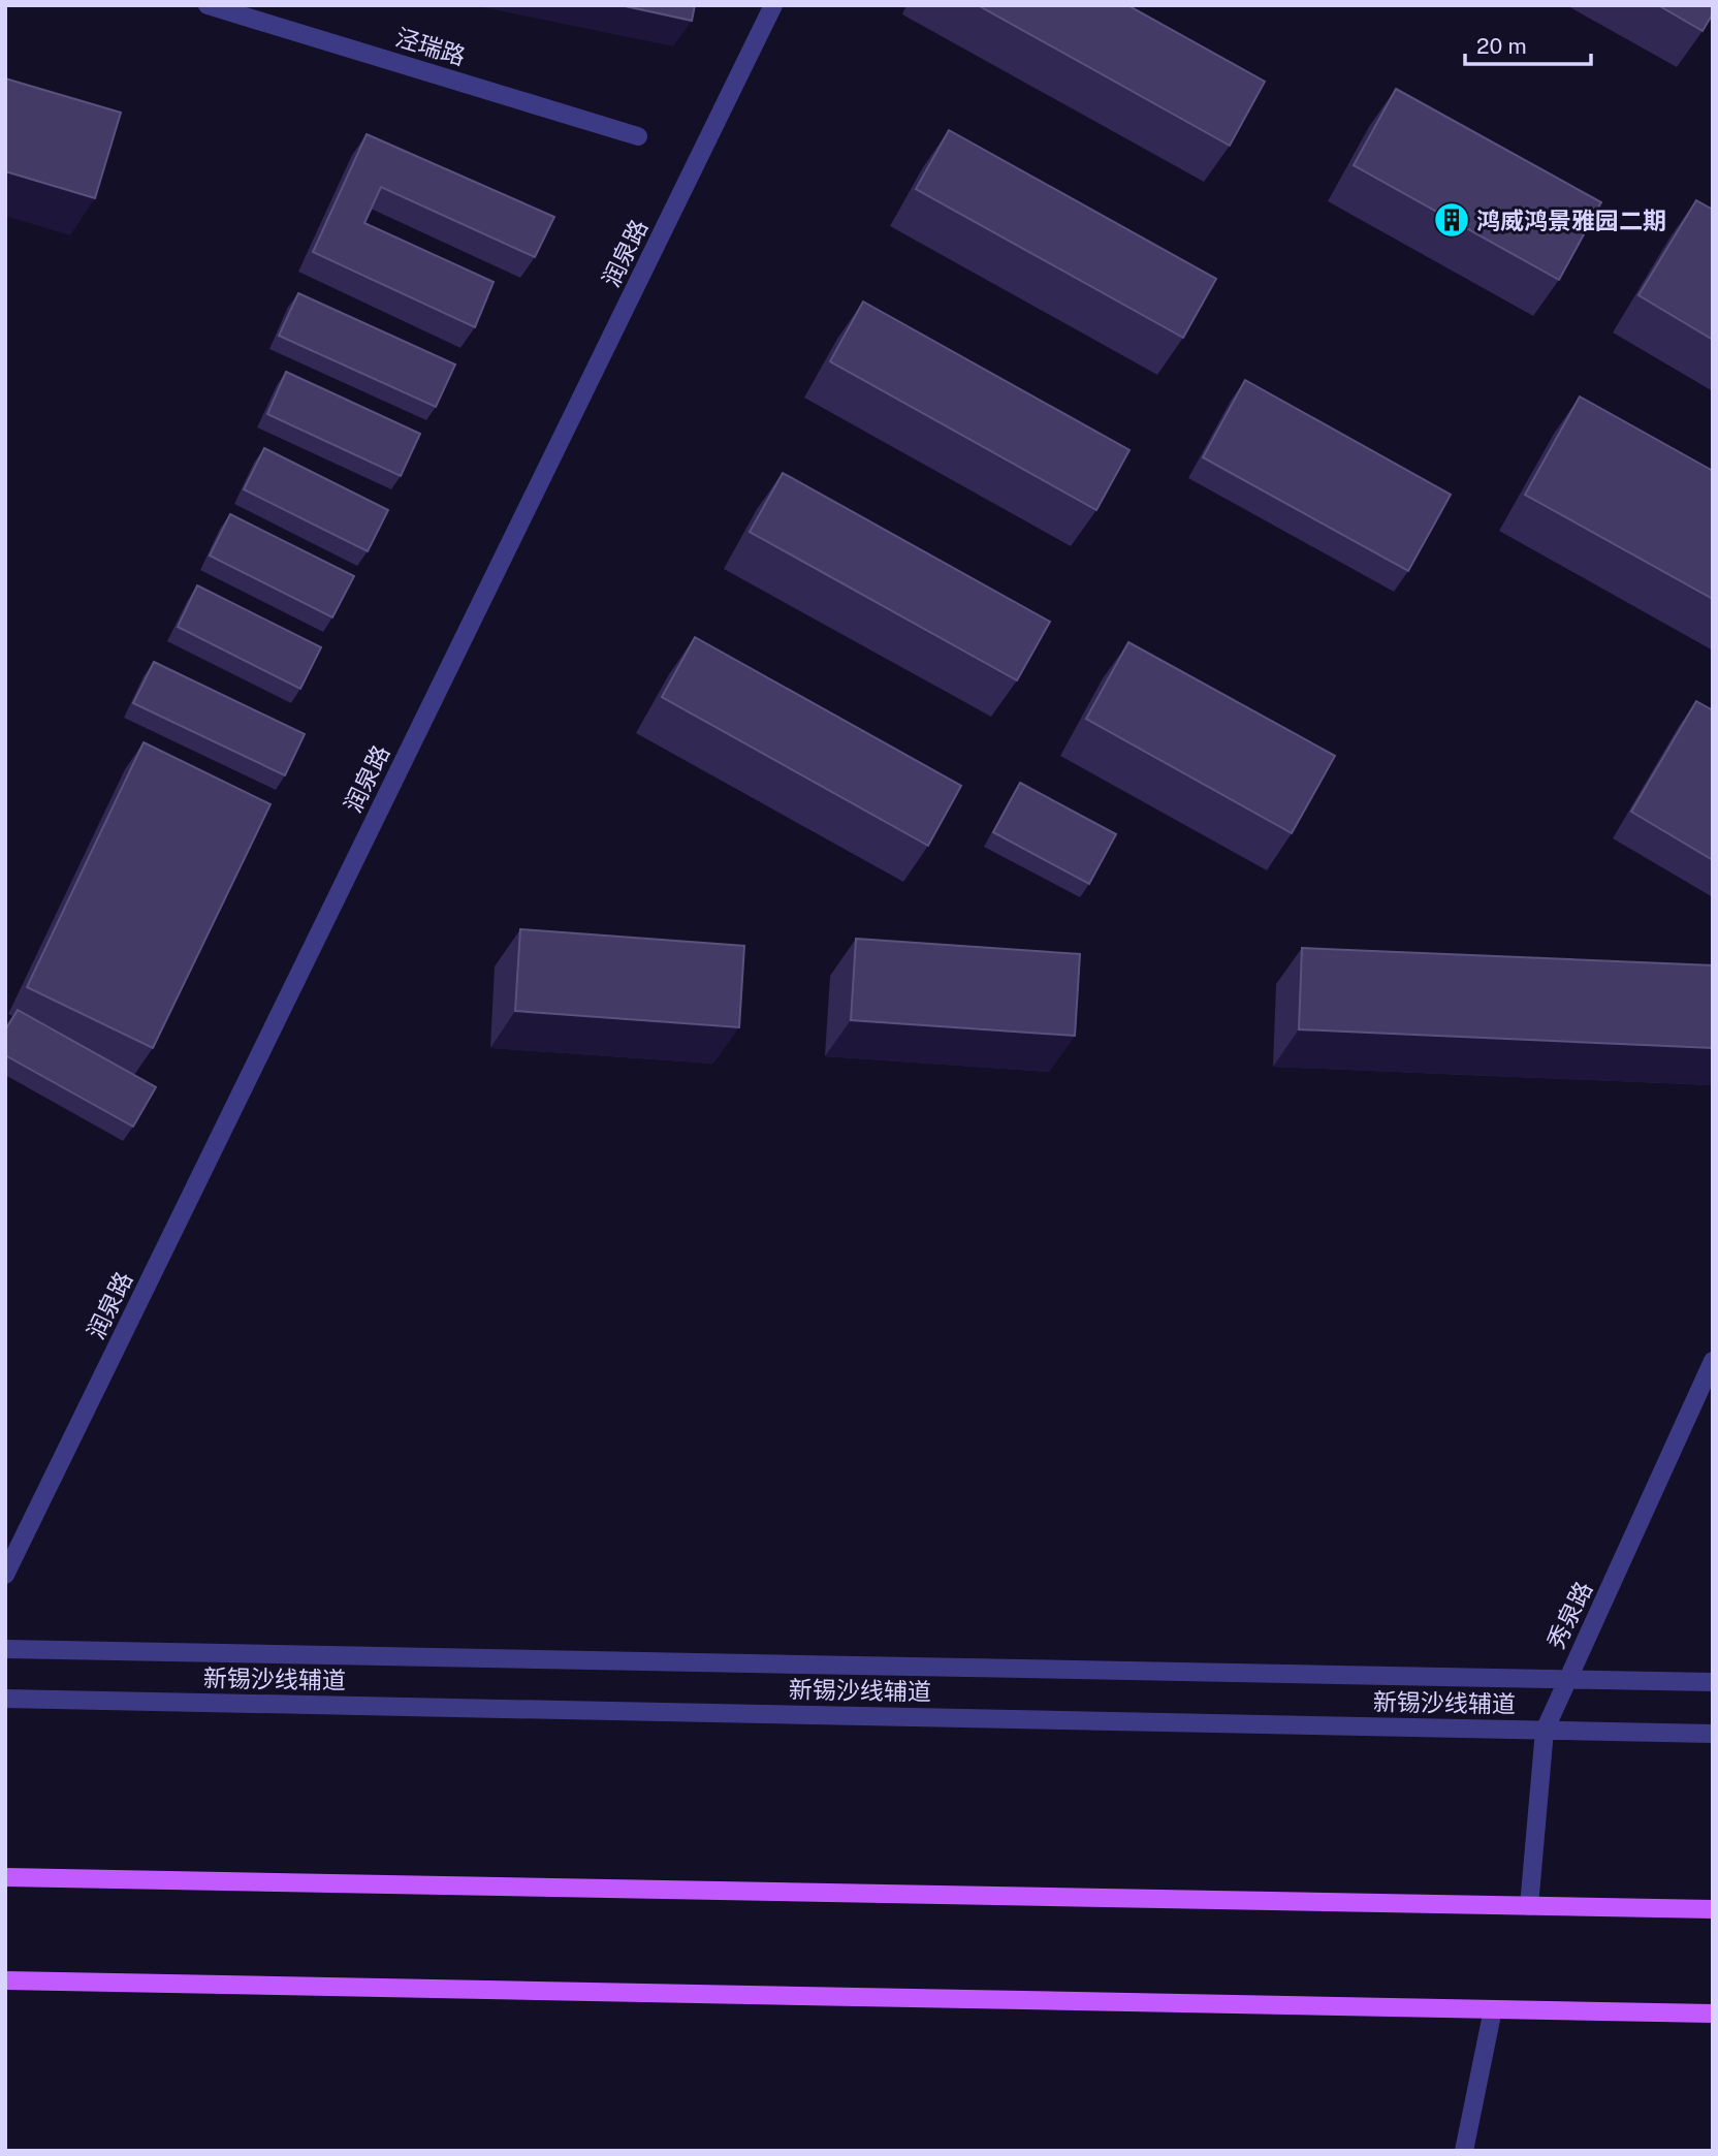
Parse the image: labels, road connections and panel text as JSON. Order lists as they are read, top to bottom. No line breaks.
{"streets":{"street":["泾瑞路","润泉路","秀泉路","新锡沙线辅道"]},"crossings":[["秀泉路","新锡沙线辅道"]],"places":{"building":["鸿威鸿景雅园二期"]},"scale_bar":"20 m"}
